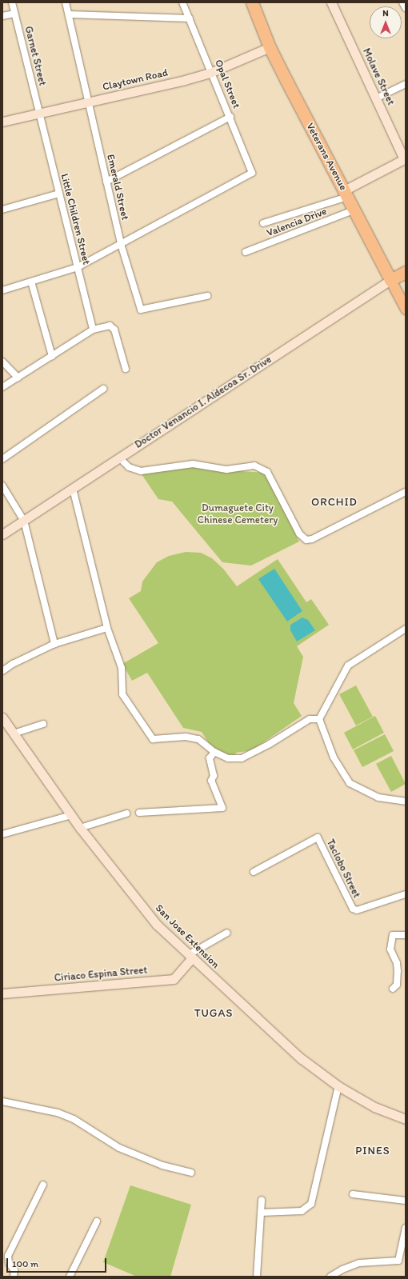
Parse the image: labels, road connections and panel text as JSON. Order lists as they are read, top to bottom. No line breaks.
{"streets":{"highway":["Veterans Avenue","Doctor Venancio I. Aldecoa Sr. Drive"],"street":["Garnet Street","Molave Street","Claytown Road","Opal Street","Emerald Street","Little Children Street","Valencia Drive","Taclobo Street","San Jose Extension","Ciriaco Espina Street"]},"crossings":[["Garnet Street","Claytown Road"],["Garnet Street","Little Children Street"],["Claytown Road","Opal Street"],["Claytown Road","Veterans Avenue"],["Claytown Road","Emerald Street"],["Claytown Road","Little Children Street"],["Opal Street","Emerald Street"],["Veterans Avenue","Valencia Drive"],["Veterans Avenue","Doctor Venancio I. Aldecoa Sr. Drive"],["San Jose Extension","Ciriaco Espina Street"]],"districts":["ORCHID","TUGAS","PINES"],"parks":["Dumaguete City Chinese Cemetery"],"scale_bar":"100 m","north":"top"}
